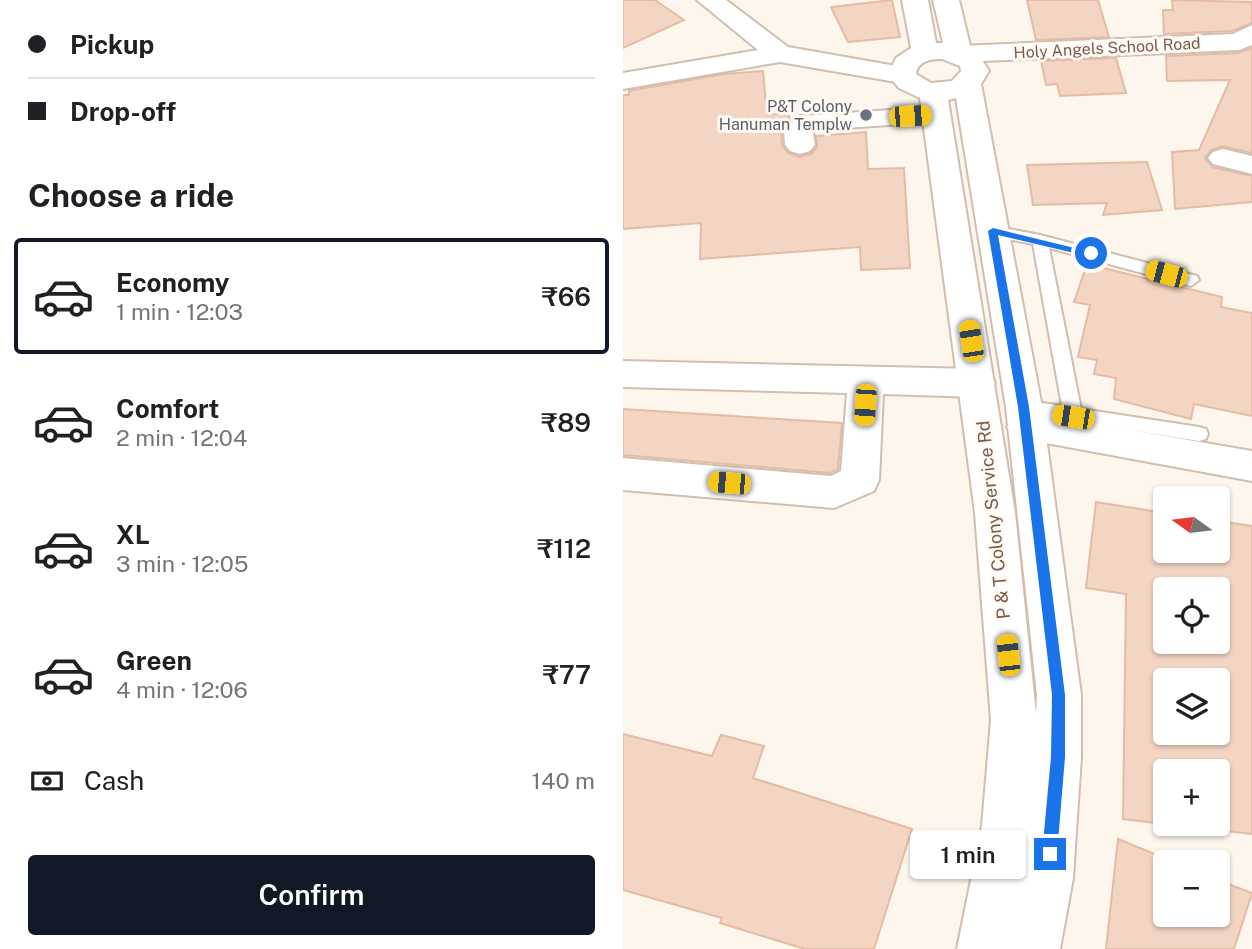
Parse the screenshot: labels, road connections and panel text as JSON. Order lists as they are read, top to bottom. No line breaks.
{"streets":{"street":["Holy Angels School Road","P & T Colony Service Rd"]},"crossings":[["Holy Angels School Road","P & T Colony Service Rd"]],"places":["P&T Colony Hanuman Templw"],"north":"left","page":{"banner":["Pickup","Drop-off"],"heading":"Choose a ride","list":[{"name":"Economy","note":"1 min · 12:03","value":"₹66"},{"name":"Comfort","note":"2 min · 12:04","value":"₹89"},{"name":"XL","note":"3 min · 12:05","value":"₹112"},{"name":"Green","note":"4 min · 12:06","value":"₹77"}],"map_buttons":["+","−"],"pay":["Cash","140 m"],"bubble":"1 min","buttons":"Confirm"}}
